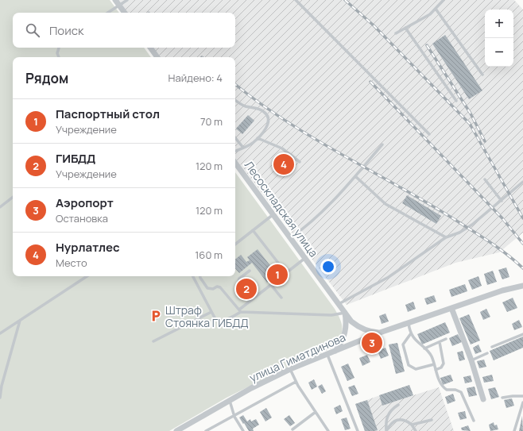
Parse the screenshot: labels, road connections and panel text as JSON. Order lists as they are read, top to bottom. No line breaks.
{"streets":{"street":["Лесоскладская улица","улица Гиматдинова"]},"crossings":[["Лесоскладская улица","улица Гиматдинова"]],"places":{"parking":["Штраф Стоянка ГИБДД"]},"page":{"map_buttons":["+","−"],"search":"Поиск","heading":["Рядом","Найдено: 4"],"list":[{"mark":"1","name":"Паспортный стол","note":"Учреждение","value":"70 m"},{"mark":"2","name":"ГИБДД","note":"Учреждение","value":"120 m"},{"mark":"3","name":"Аэропорт","note":"Остановка","value":"120 m"},{"mark":"4","name":"Нурлатлес","note":"Место","value":"160 m"}],"pins":["4","1","2","3"]}}
